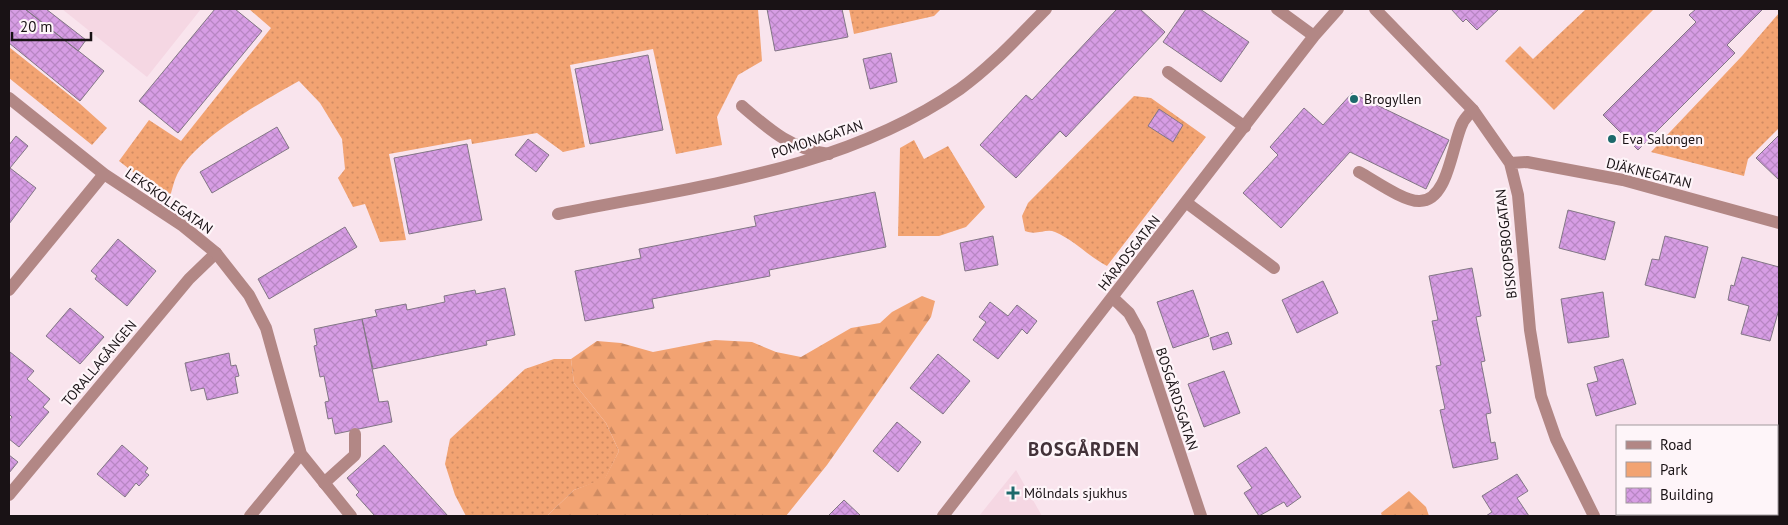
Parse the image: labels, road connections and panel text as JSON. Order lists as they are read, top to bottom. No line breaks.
{"streets":{"street":["POMONAGATAN","DJÄKNEGATAN","LEKSKOLEGATAN","BISKOPSBOGATAN","HÄRADSGATAN","TORALLAGÅNGEN","BOSGÅRDSGATAN"]},"crossings":[["DJÄKNEGATAN","BISKOPSBOGATAN"],["LEKSKOLEGATAN","TORALLAGÅNGEN"],["HÄRADSGATAN","BOSGÅRDSGATAN"]],"districts":["BOSGÅRDEN"],"places":{"other":["Brogyllen","Eva Salongen"],"health":["Mölndals sjukhus"]},"legend":["Road","Park","Building"],"scale_bar":"20 m"}
